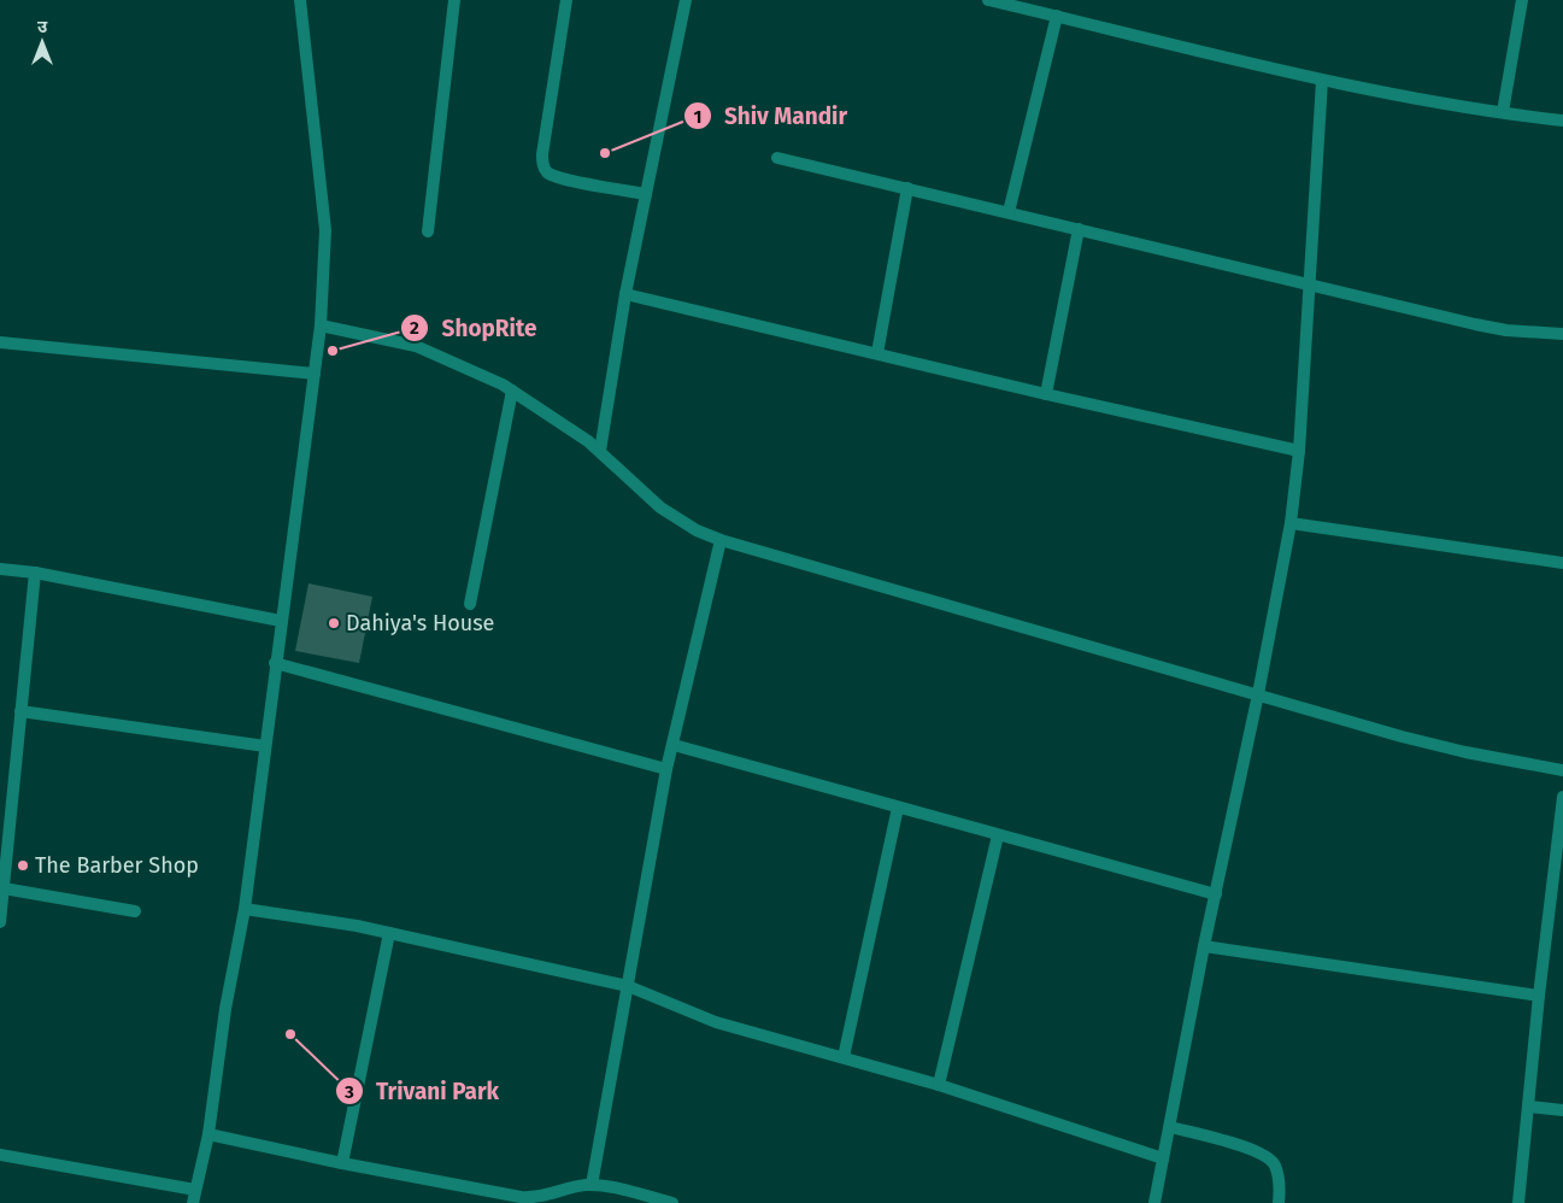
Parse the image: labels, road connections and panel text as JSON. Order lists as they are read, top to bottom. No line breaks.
{"places":["Shiv Mandir","ShopRite","Dahiya's House","The Barber Shop","Trivani Park"],"north":"top"}
